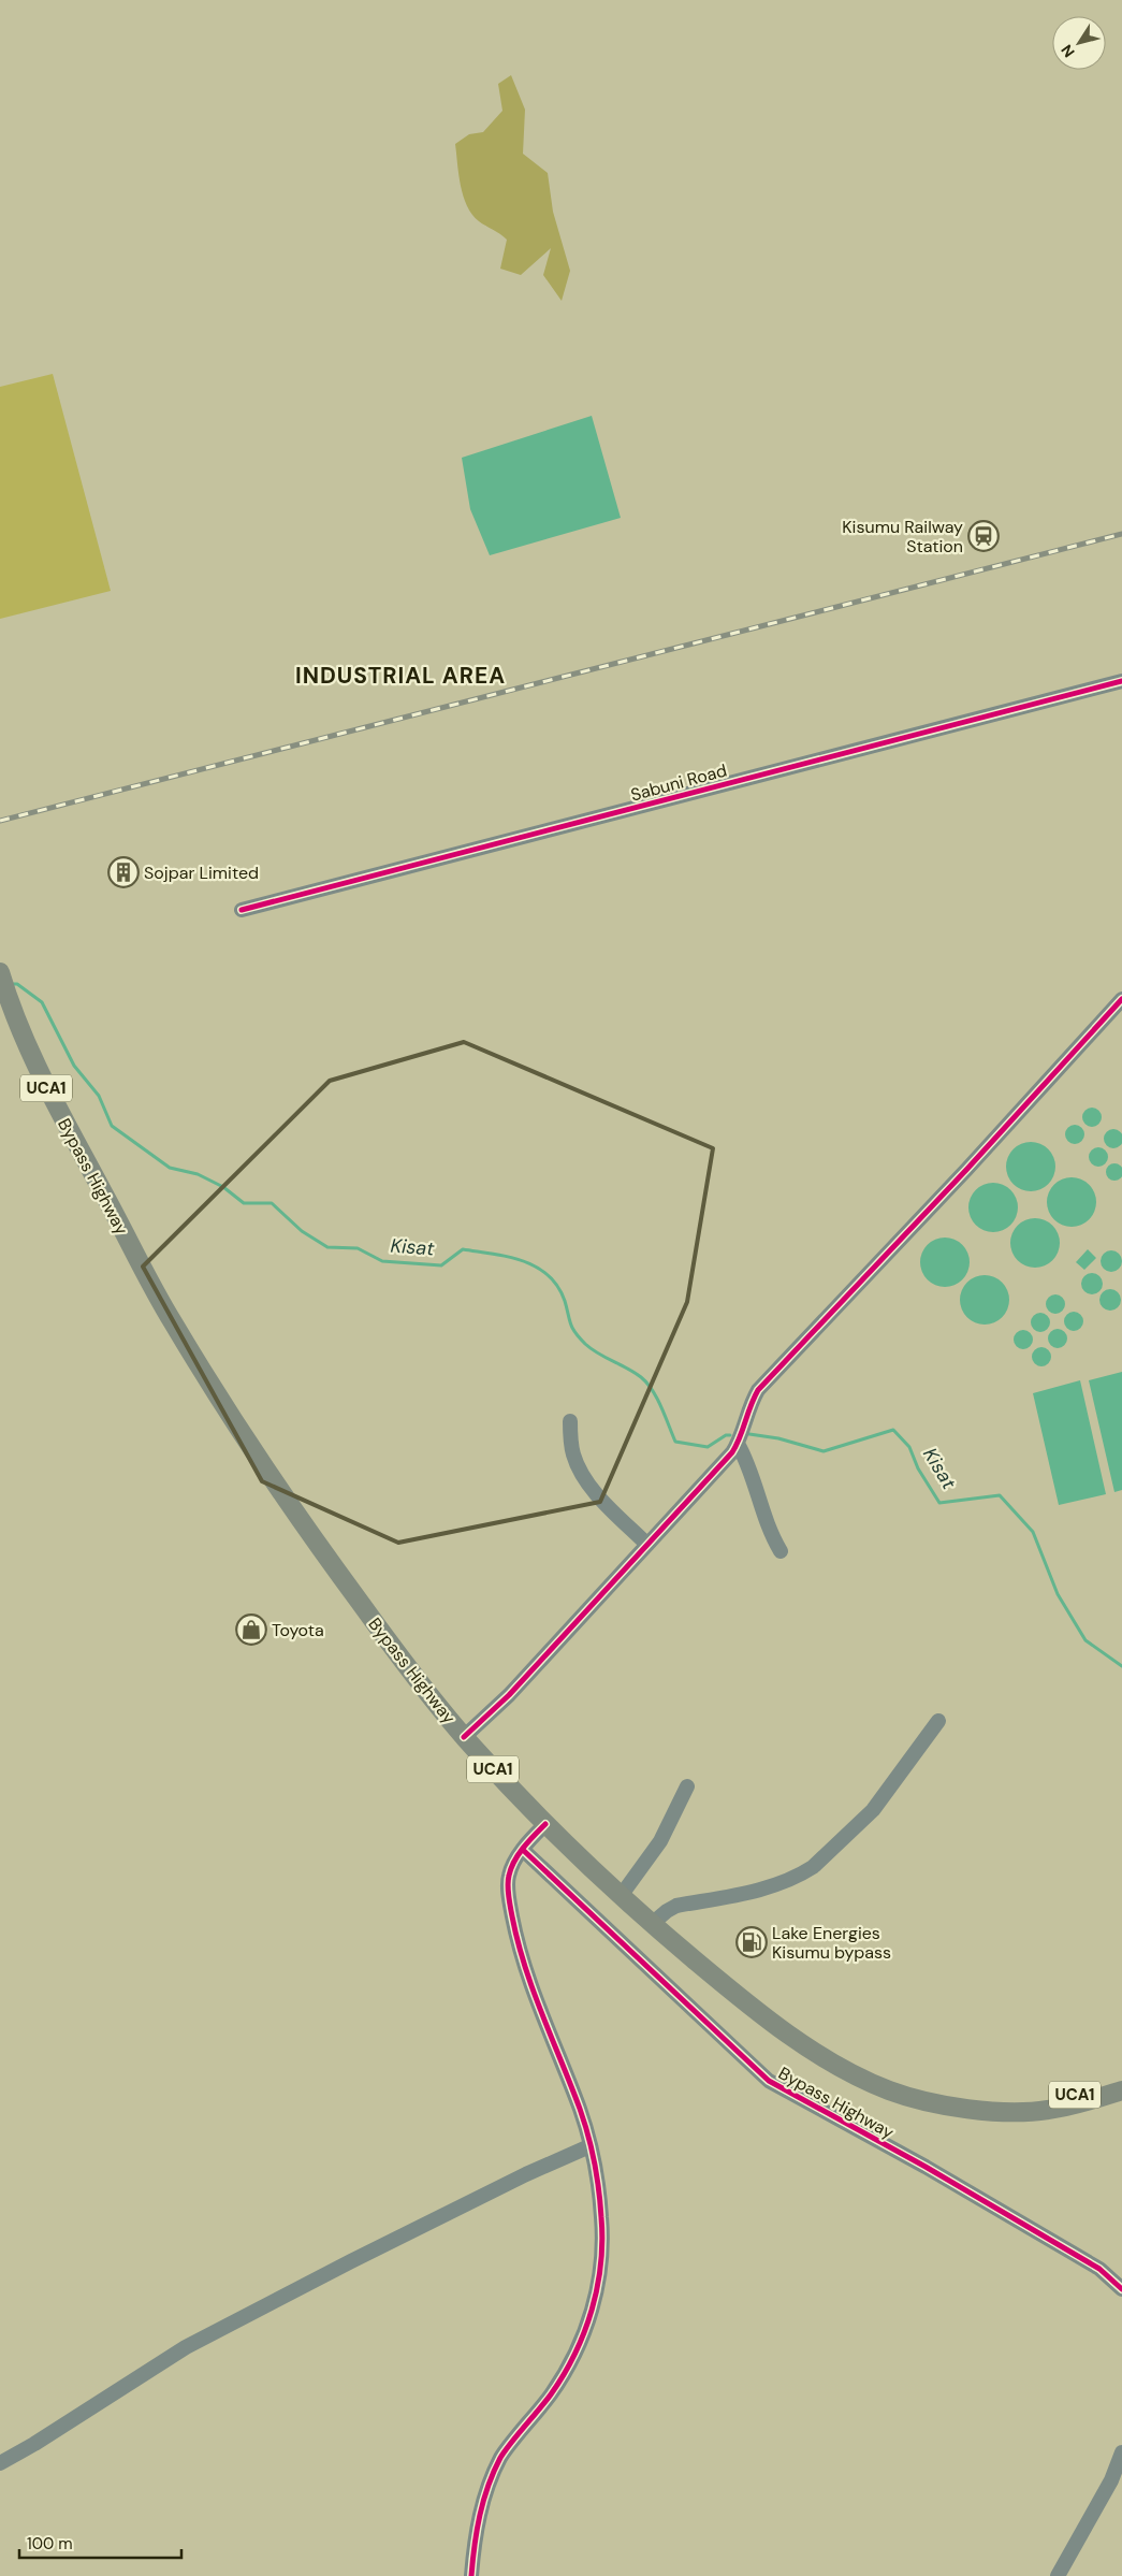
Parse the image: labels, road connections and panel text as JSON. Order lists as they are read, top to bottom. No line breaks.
{"streets":{"main road":["UCA1","Bypass Highway"],"street":["Sabuni Road"]},"crossings":[["UCA1","Bypass Highway"]],"districts":["INDUSTRIAL AREA"],"water":["Kisat"],"places":{"station":["Kisumu Railway Station"],"building":["Sojpar Limited"],"shop":["Toyota"],"fuel station":["Lake Energies Kisumu bypass"]},"scale_bar":"100 m","north":"bottom left"}
